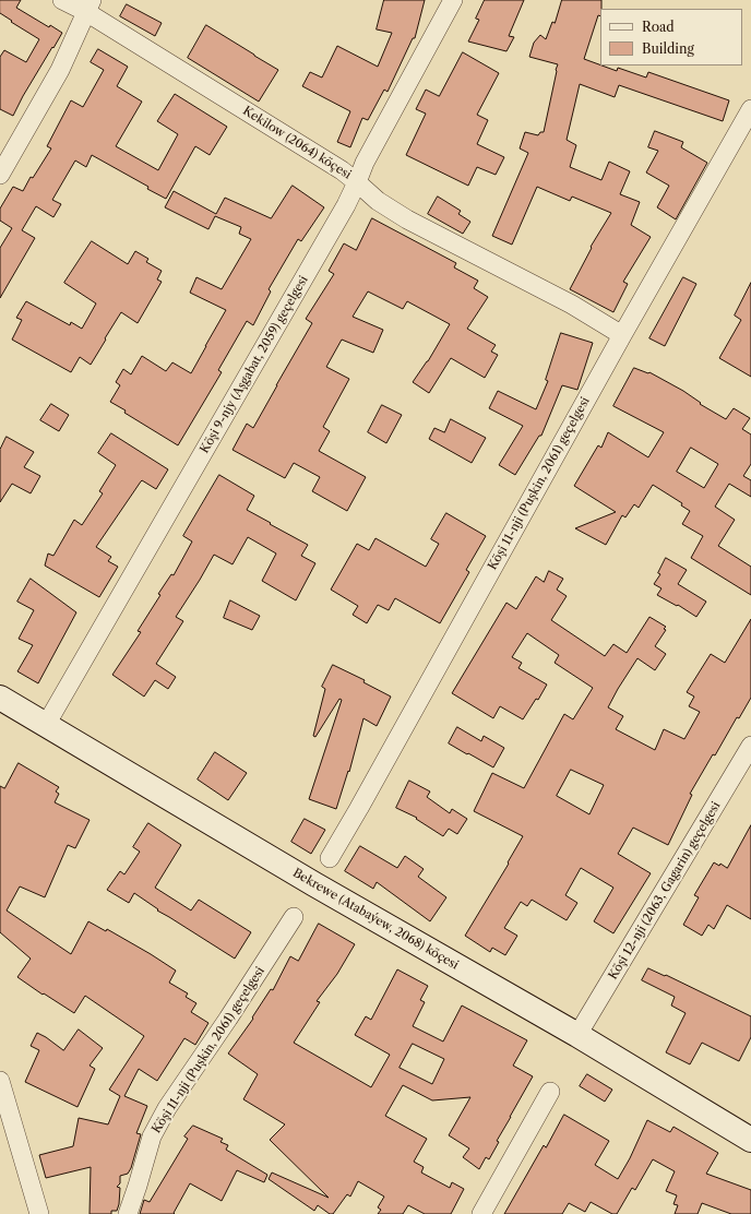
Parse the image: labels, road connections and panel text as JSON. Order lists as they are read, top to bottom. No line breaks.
{"streets":{"main road":["Bekrewe (Atabaýew, 2068) köçesi"],"street":["Kekilow (2064) köçesi","Köşi 9-njy (Aşgabat, 2059) geçelgesi","Köşi 11-nji (Puşkin, 2061) geçelgesi","Köşi 12-nji (2063, Gagarin) geçelgesi"]},"crossings":[["Kekilow (2064) köçesi","Köşi 9-njy (Aşgabat, 2059) geçelgesi"],["Kekilow (2064) köçesi","Köşi 11-nji (Puşkin, 2061) geçelgesi"],["Köşi 9-njy (Aşgabat, 2059) geçelgesi","Bekrewe (Atabaýew, 2068) köçesi"],["Köşi 12-nji (2063, Gagarin) geçelgesi","Bekrewe (Atabaýew, 2068) köçesi"]],"legend":["Road","Building"]}
